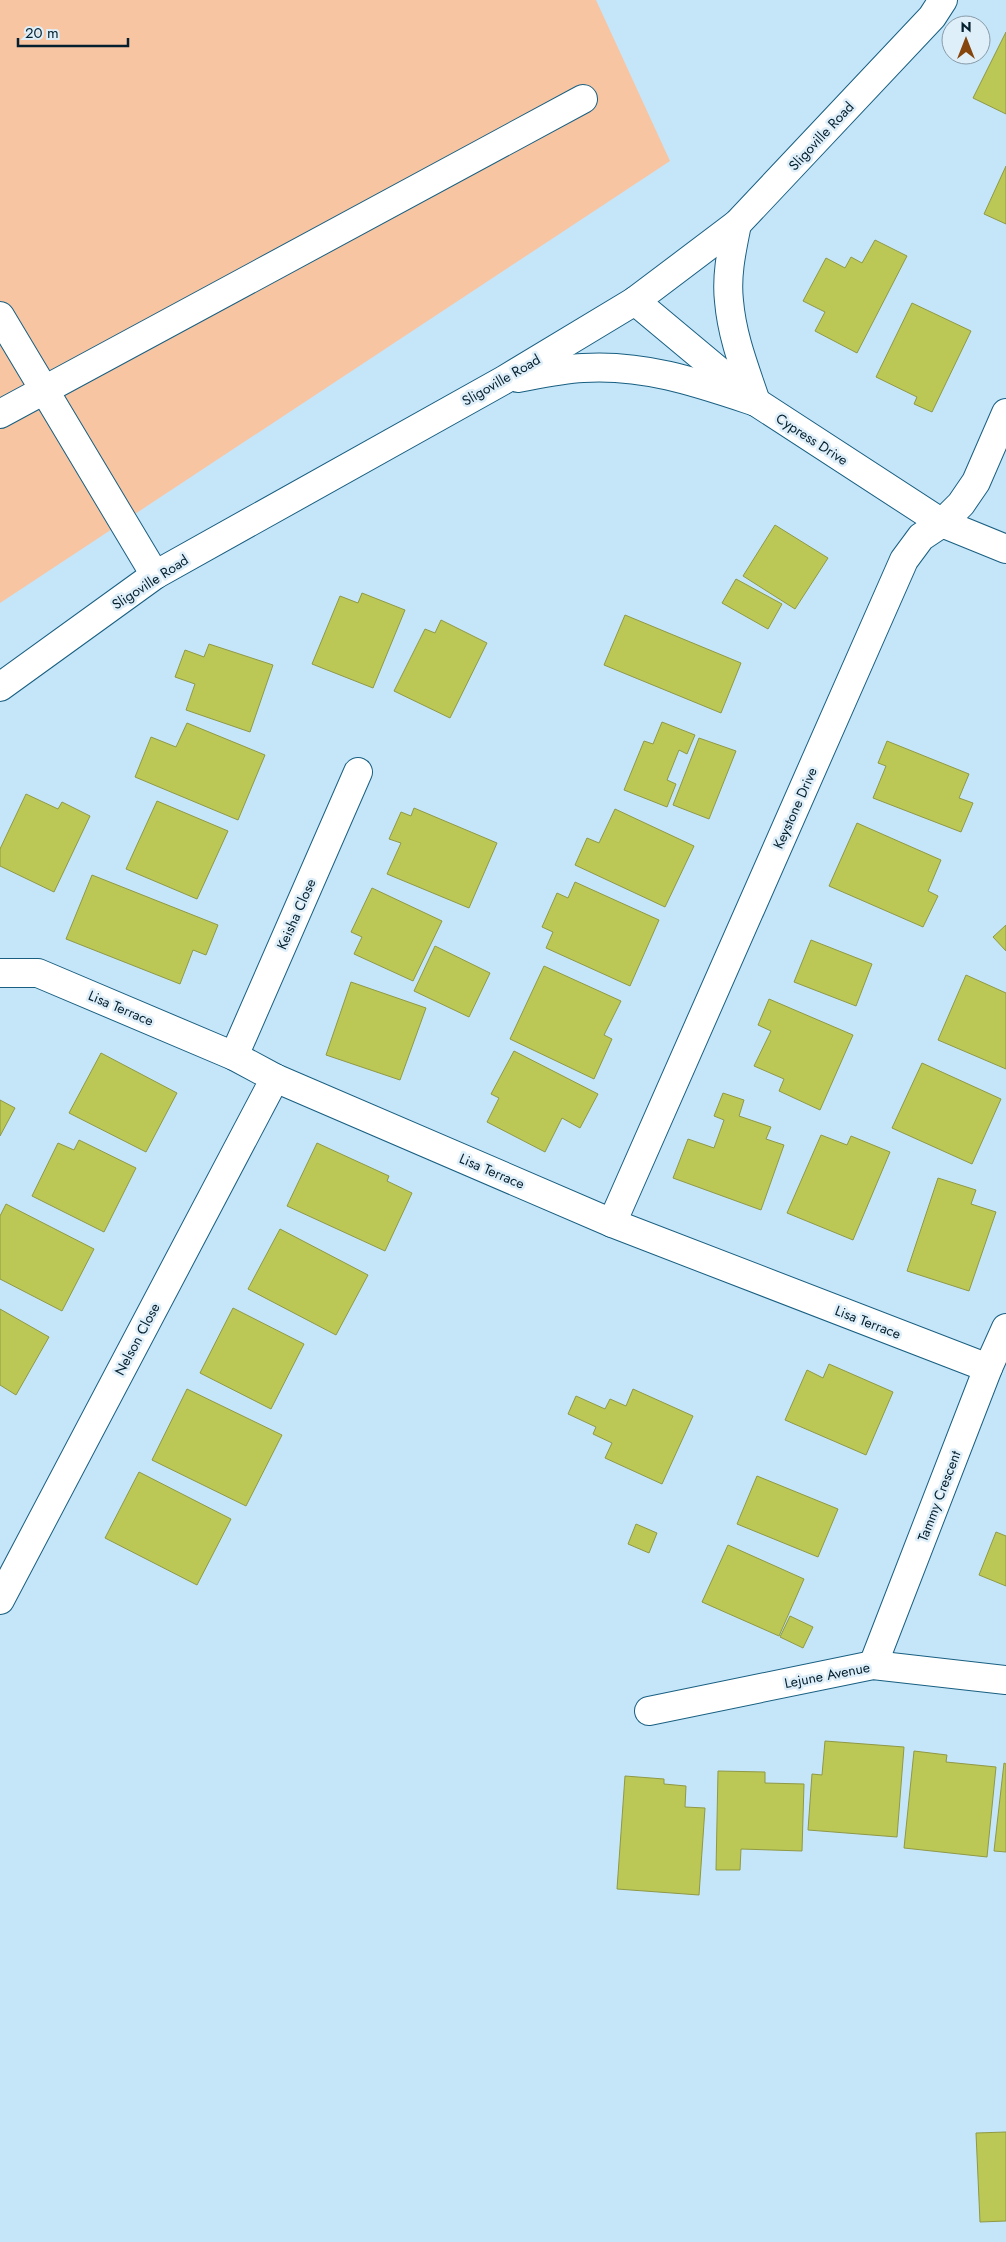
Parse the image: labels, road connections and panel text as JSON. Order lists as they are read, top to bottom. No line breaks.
{"streets":{"street":["Sligoville Road","Cypress Drive","Keystone Drive","Keisha Close","Lisa Terrace","Nelson Close","Tammy Crescent","Lejune Avenue"]},"crossings":[["Sligoville Road","Cypress Drive"],["Cypress Drive","Keystone Drive"],["Keystone Drive","Lisa Terrace"],["Keisha Close","Lisa Terrace"],["Lisa Terrace","Nelson Close"],["Lisa Terrace","Tammy Crescent"],["Tammy Crescent","Lejune Avenue"]],"scale_bar":"20 m","north":"top"}
